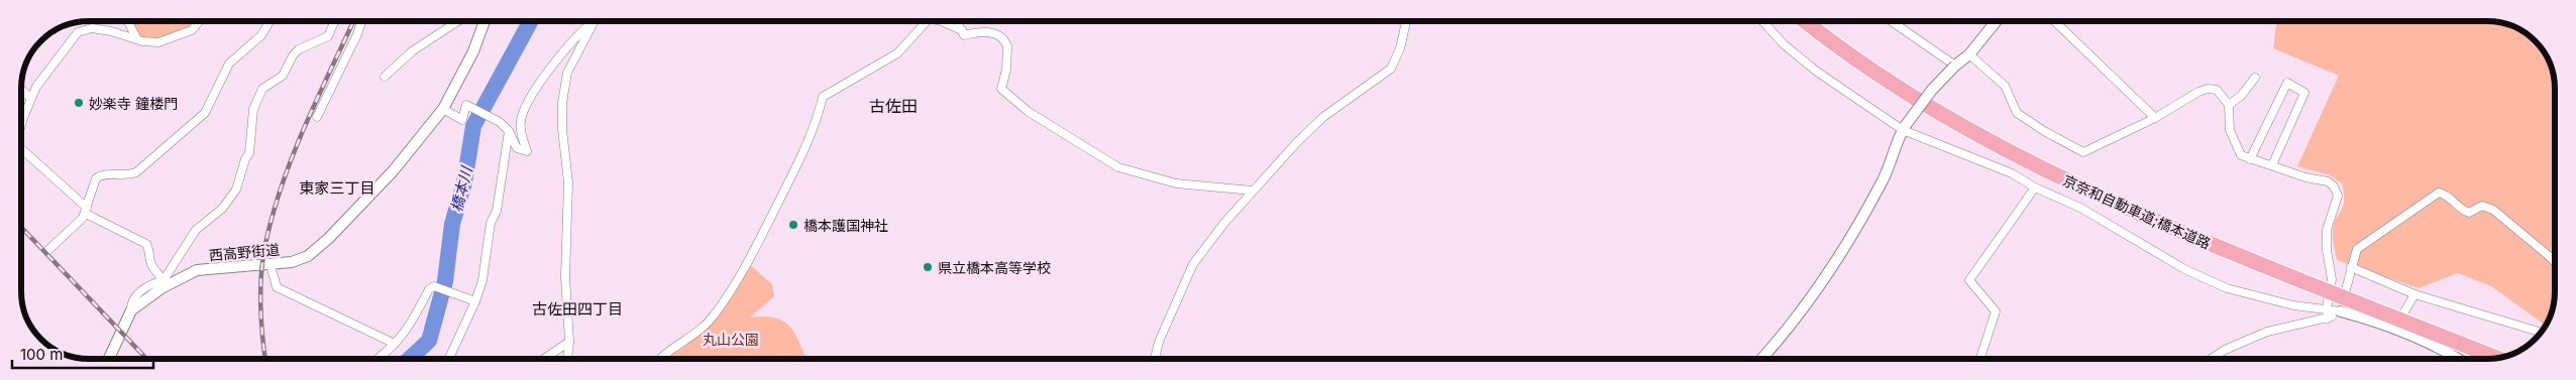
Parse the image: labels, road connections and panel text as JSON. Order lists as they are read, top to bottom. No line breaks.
{"streets":{"highway":["京奈和自動車道;橋本道路"],"street":["西高野街道"]},"districts":["古佐田","東家三丁目","古佐田四丁目"],"water":["橋本川"],"parks":["丸山公園"],"places":["妙楽寺 鐘楼門","橋本護国神社","県立橋本高等学校"],"scale_bar":"100 m"}
